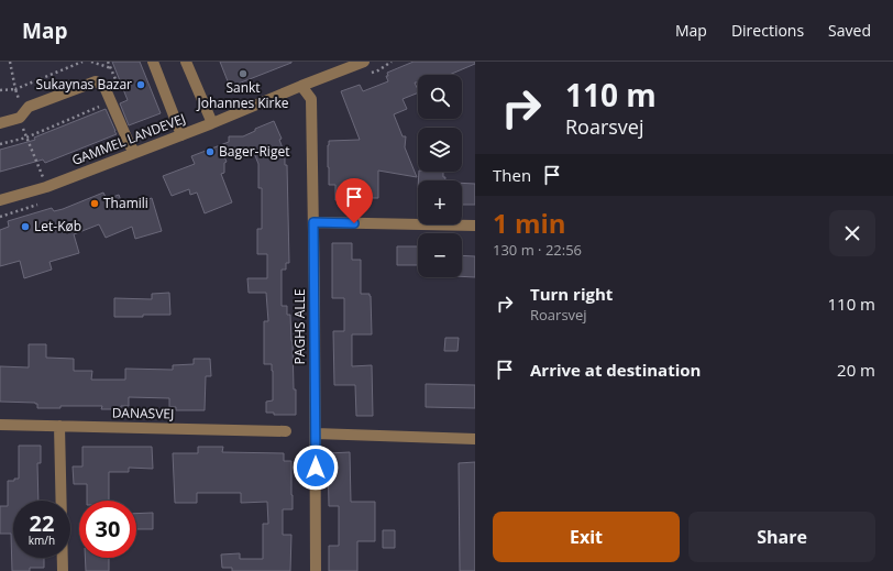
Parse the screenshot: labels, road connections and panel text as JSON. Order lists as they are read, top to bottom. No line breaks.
{"streets":{"street":["GAMMEL LANDEVEJ","PAGHS ALLE","DANASVEJ"]},"crossings":[["GAMMEL LANDEVEJ","PAGHS ALLE"]],"places":["Sankt Johannes Kirke","Sukaynas Bazar","Bager-Riget","Thamili","Let-Køb"],"page":{"header":"Map","nav":["Map","Directions","Saved"],"turn":["110 m","Roarsvej"],"map_buttons":["+","−"],"then":"Then","heading":["1 min","130 m · 22:56"],"list":[{"name":"Turn right","note":"Roarsvej","value":"110 m"},{"name":"Arrive at destination","value":"20 m"}],"speed":"22 km/h","limit":"30","buttons":["Exit","Share"]}}
